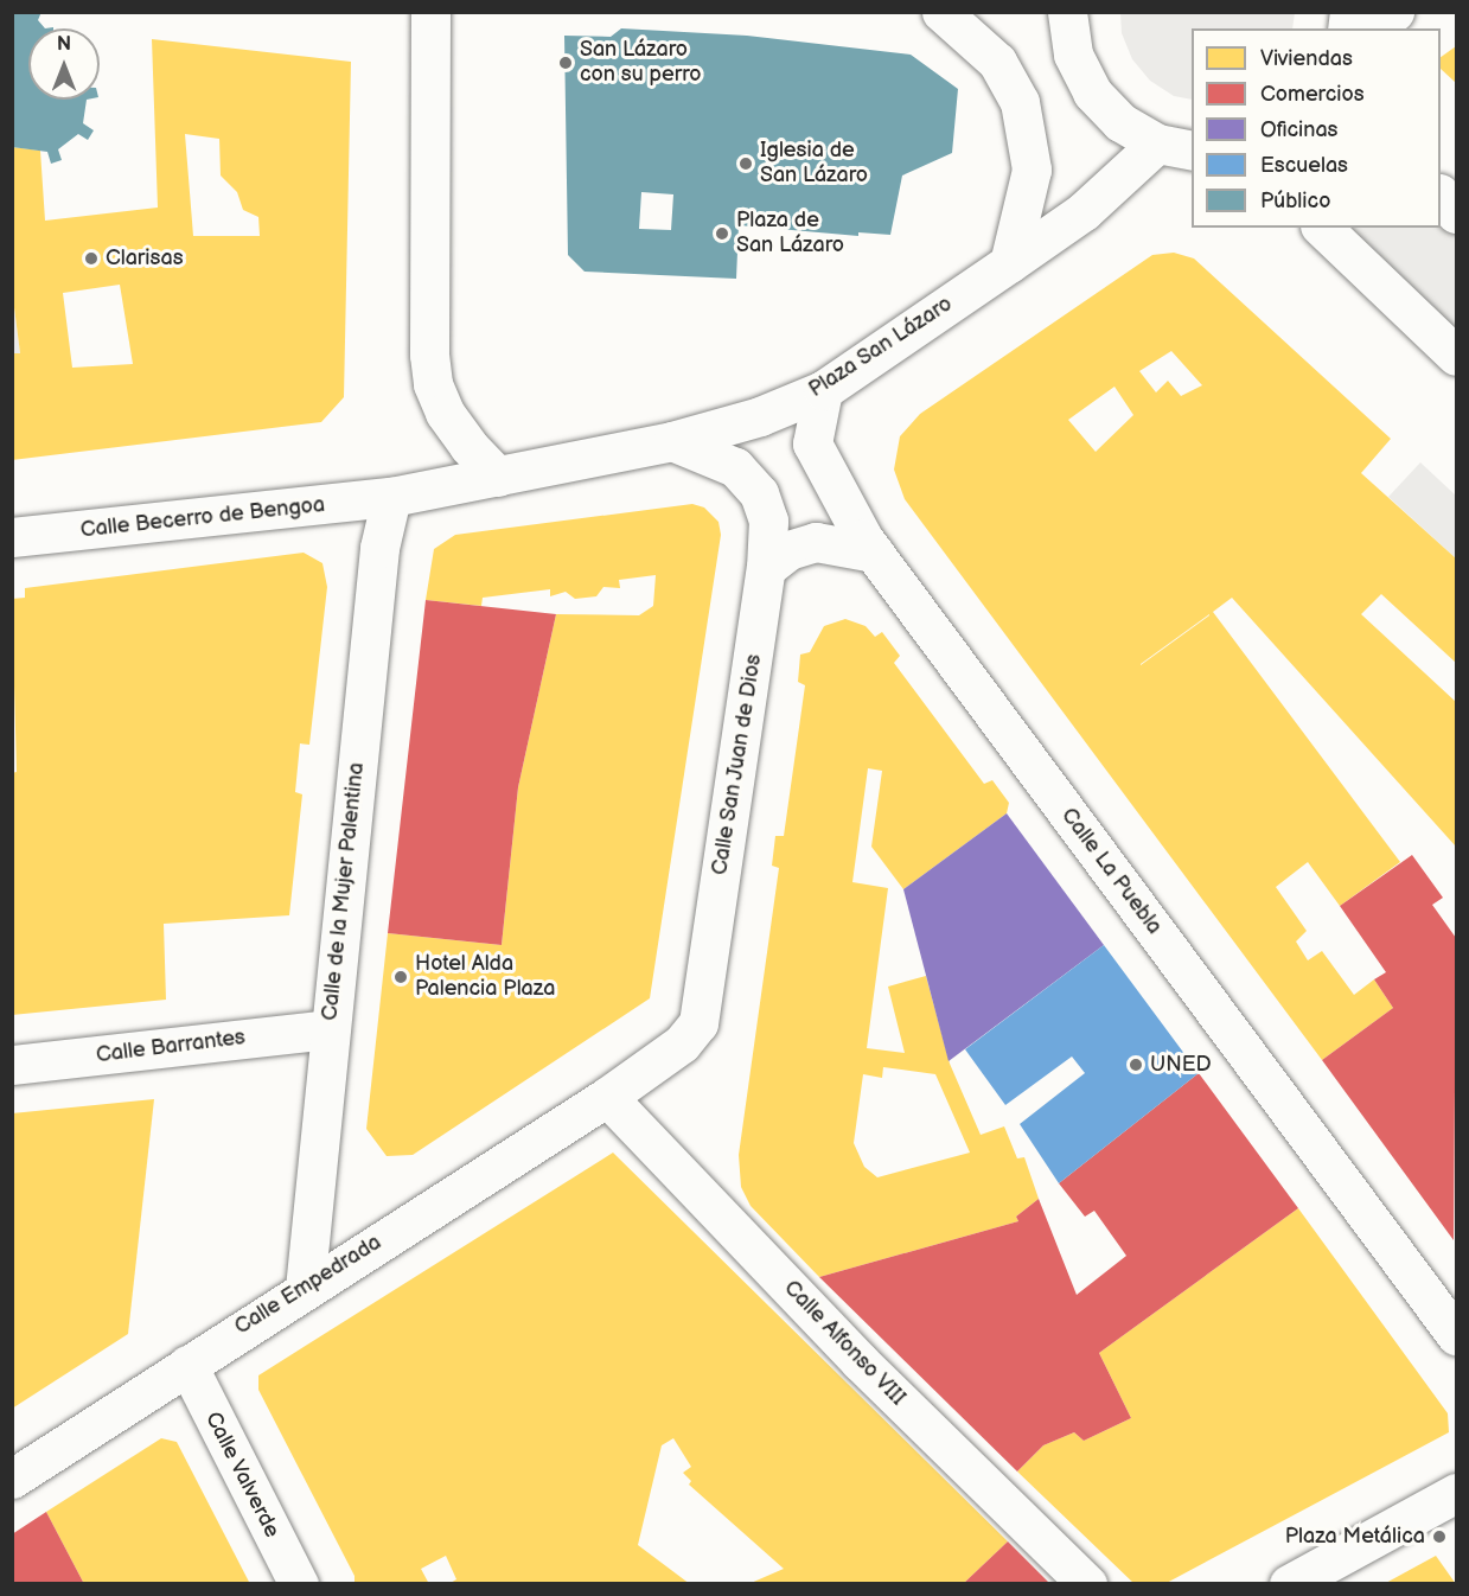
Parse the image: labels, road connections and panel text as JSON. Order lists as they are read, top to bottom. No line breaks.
{"streets":{"street":["Plaza San Lázaro","Calle Becerro de Bengoa","Calle San Juan de Dios","Calle La Puebla","Calle de la Mujer Palentina","Calle Barrantes","Calle Empedrada","Calle Alfonso VIII","Calle Valverde"]},"crossings":[["Plaza San Lázaro","Calle Becerro de Bengoa"],["Plaza San Lázaro","Calle San Juan de Dios"],["Plaza San Lázaro","Calle La Puebla"],["Plaza San Lázaro","Calle de la Mujer Palentina"],["Calle Becerro de Bengoa","Calle de la Mujer Palentina"],["Calle San Juan de Dios","Calle Empedrada"],["Calle San Juan de Dios","Calle Alfonso VIII"],["Calle de la Mujer Palentina","Calle Barrantes"],["Calle de la Mujer Palentina","Calle Empedrada"],["Calle Empedrada","Calle Alfonso VIII"],["Calle Empedrada","Calle Valverde"]],"places":["San Lázaro con su perro","Iglesia de San Lázaro","Plaza de San Lázaro","Clarisas","Hotel Alda Palencia Plaza","UNED","Plaza Metálica"],"legend":["Viviendas","Comercios","Oficinas","Escuelas","Público"],"north":"top"}
